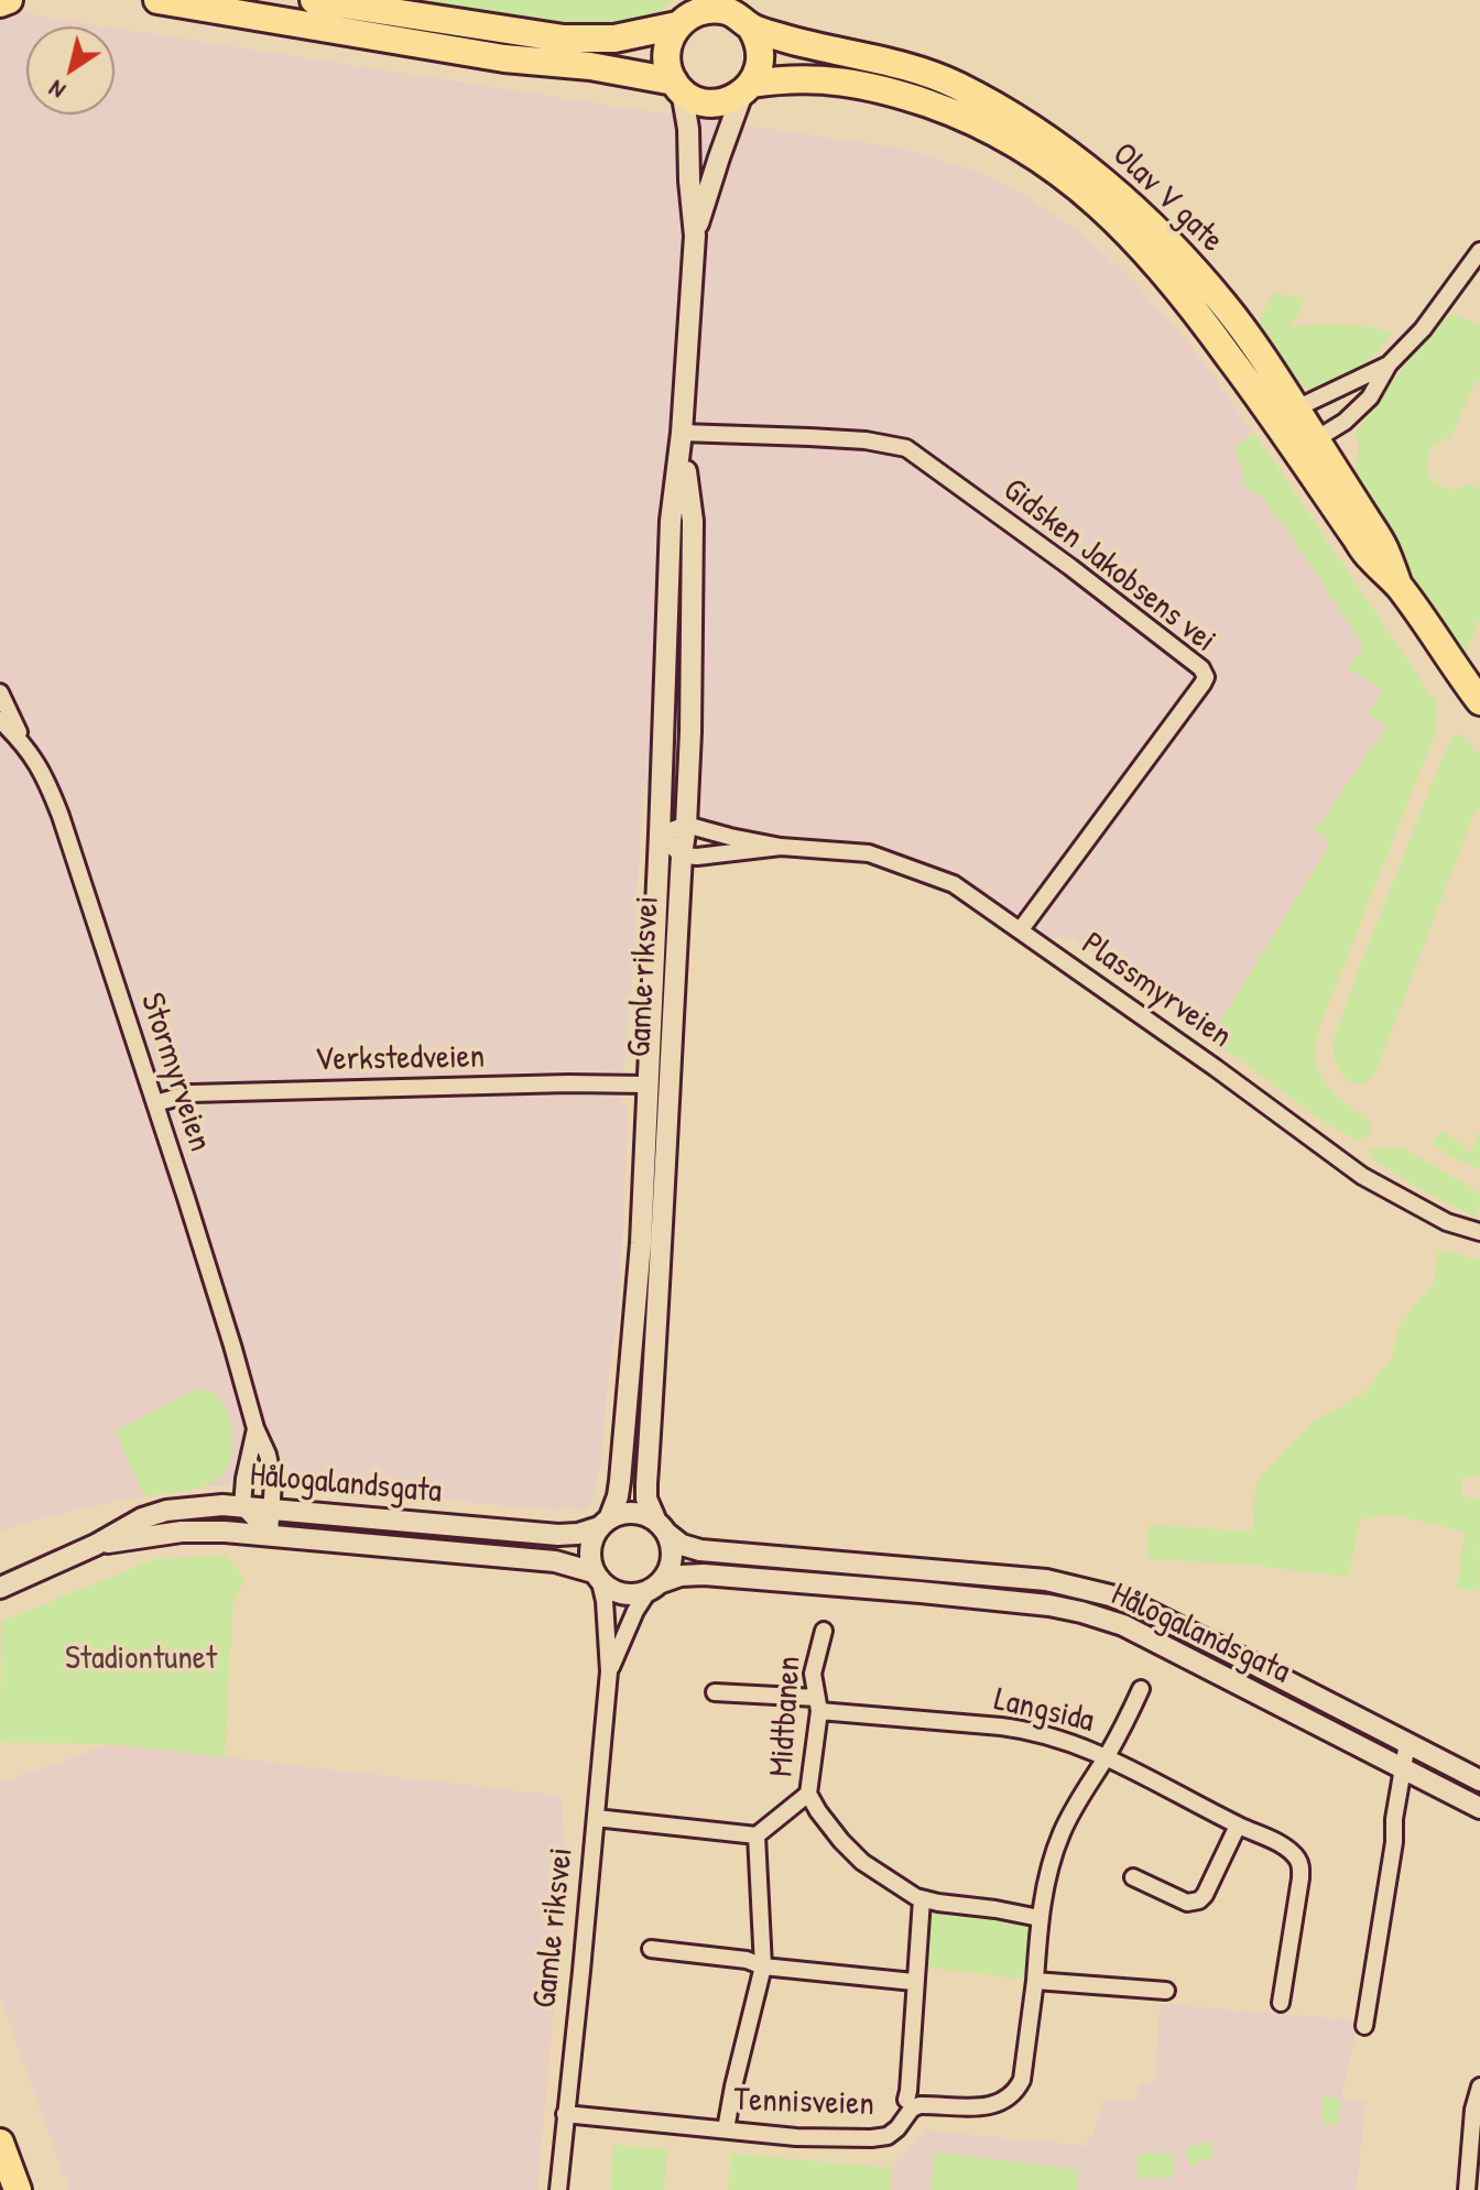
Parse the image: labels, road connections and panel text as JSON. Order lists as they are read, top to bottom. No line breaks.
{"streets":{"highway":["Olav V gate"],"street":["Gidsken Jakobsens vei","Gamle riksvei","Plassmyrveien","Verkstedveien","Stormyrveien","Hålogalandsgata","Langsida","Midtbanen","Tennisveien"]},"crossings":[["Olav V gate","Gamle riksvei"],["Gidsken Jakobsens vei","Gamle riksvei"],["Gidsken Jakobsens vei","Plassmyrveien"],["Gamle riksvei","Plassmyrveien"],["Gamle riksvei","Verkstedveien"],["Gamle riksvei","Hålogalandsgata"],["Gamle riksvei","Tennisveien"],["Verkstedveien","Stormyrveien"],["Stormyrveien","Hålogalandsgata"],["Langsida","Midtbanen"],["Langsida","Tennisveien"],["Midtbanen","Tennisveien"]],"parks":["Stadiontunet"],"north":"bottom left"}
